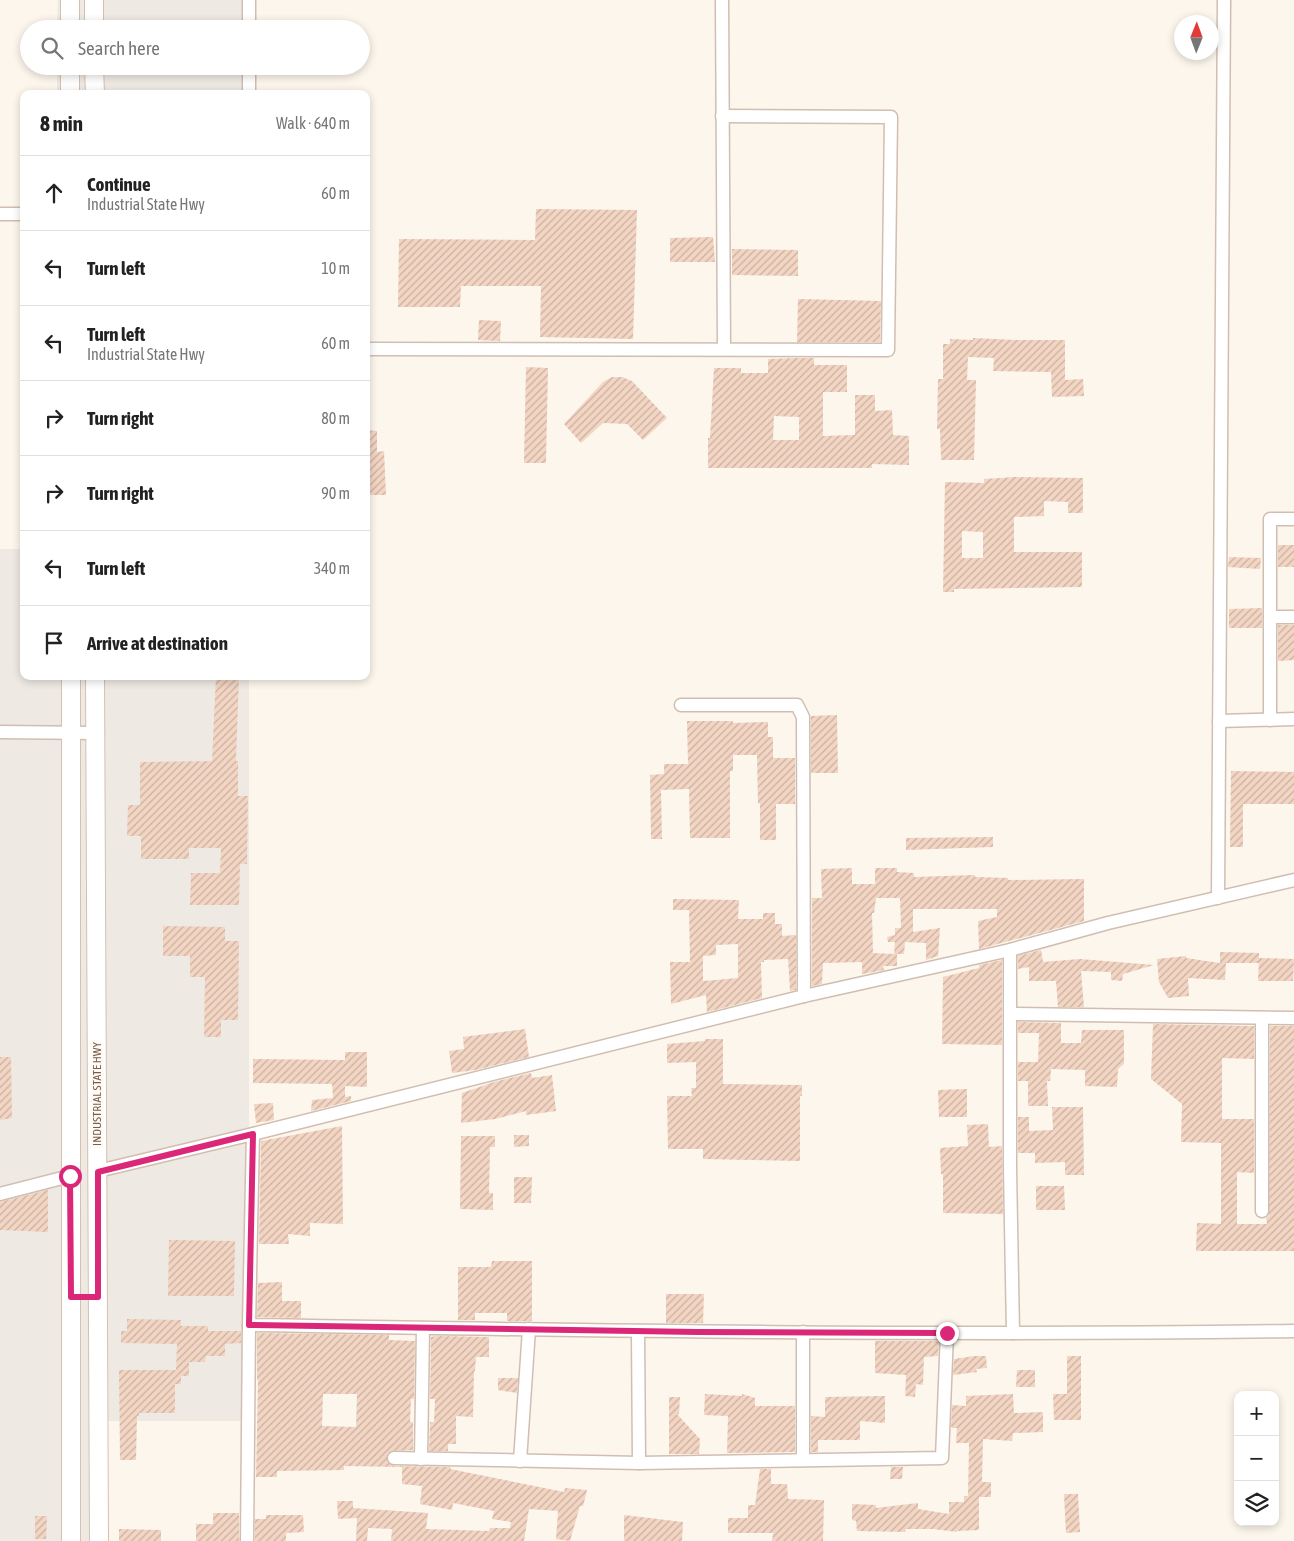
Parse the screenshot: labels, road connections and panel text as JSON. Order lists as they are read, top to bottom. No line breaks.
{"streets":{"main road":["INDUSTRIAL STATE HWY"]},"north":"top","page":{"search":"Search here","heading":["8 min","Walk · 640 m"],"list":[["Continue","Industrial State Hwy","60 m"],["Turn left","10 m"],["Turn left","Industrial State Hwy","60 m"],["Turn right","80 m"],["Turn right","90 m"],["Turn left","340 m"],"Arrive at destination"],"map_buttons":["+","−"]}}
